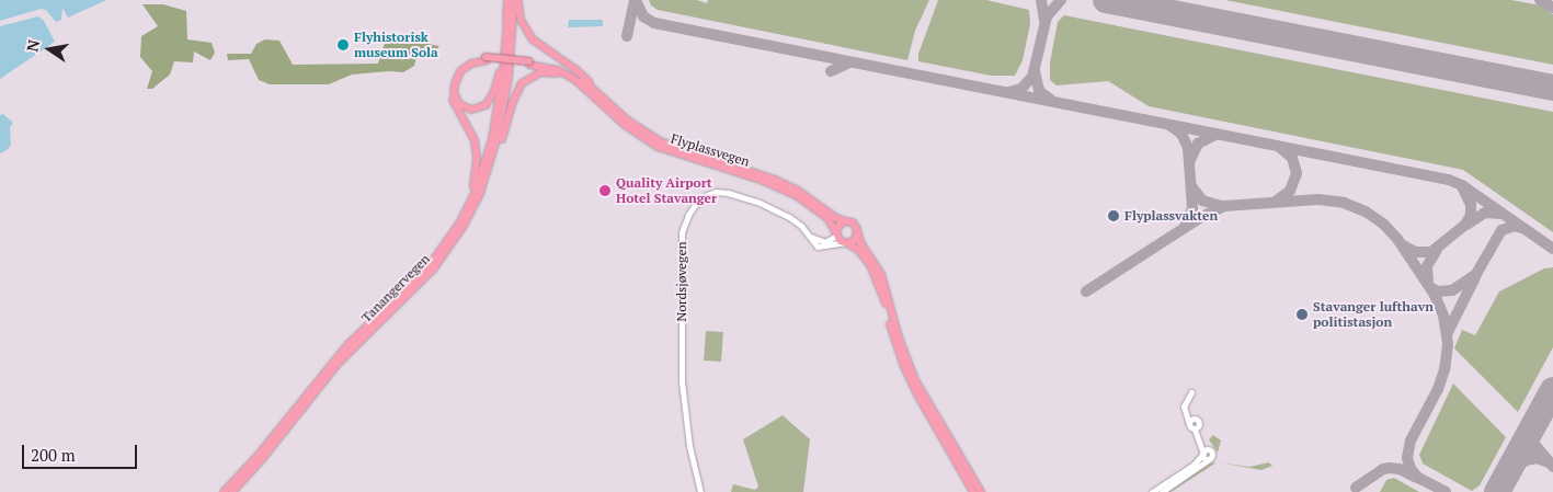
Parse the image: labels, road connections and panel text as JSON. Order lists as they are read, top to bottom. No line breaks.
{"streets":{"highway":["Flyplassvegen","Tanangervegen"],"street":["Nordsjøvegen"]},"crossings":[["Flyplassvegen","Nordsjøvegen"]],"places":["Flyhistorisk museum Sola","Quality Airport Hotel Stavanger","Flyplassvakten","Stavanger lufthavn politistasjon"],"scale_bar":"200 m","north":"left"}
